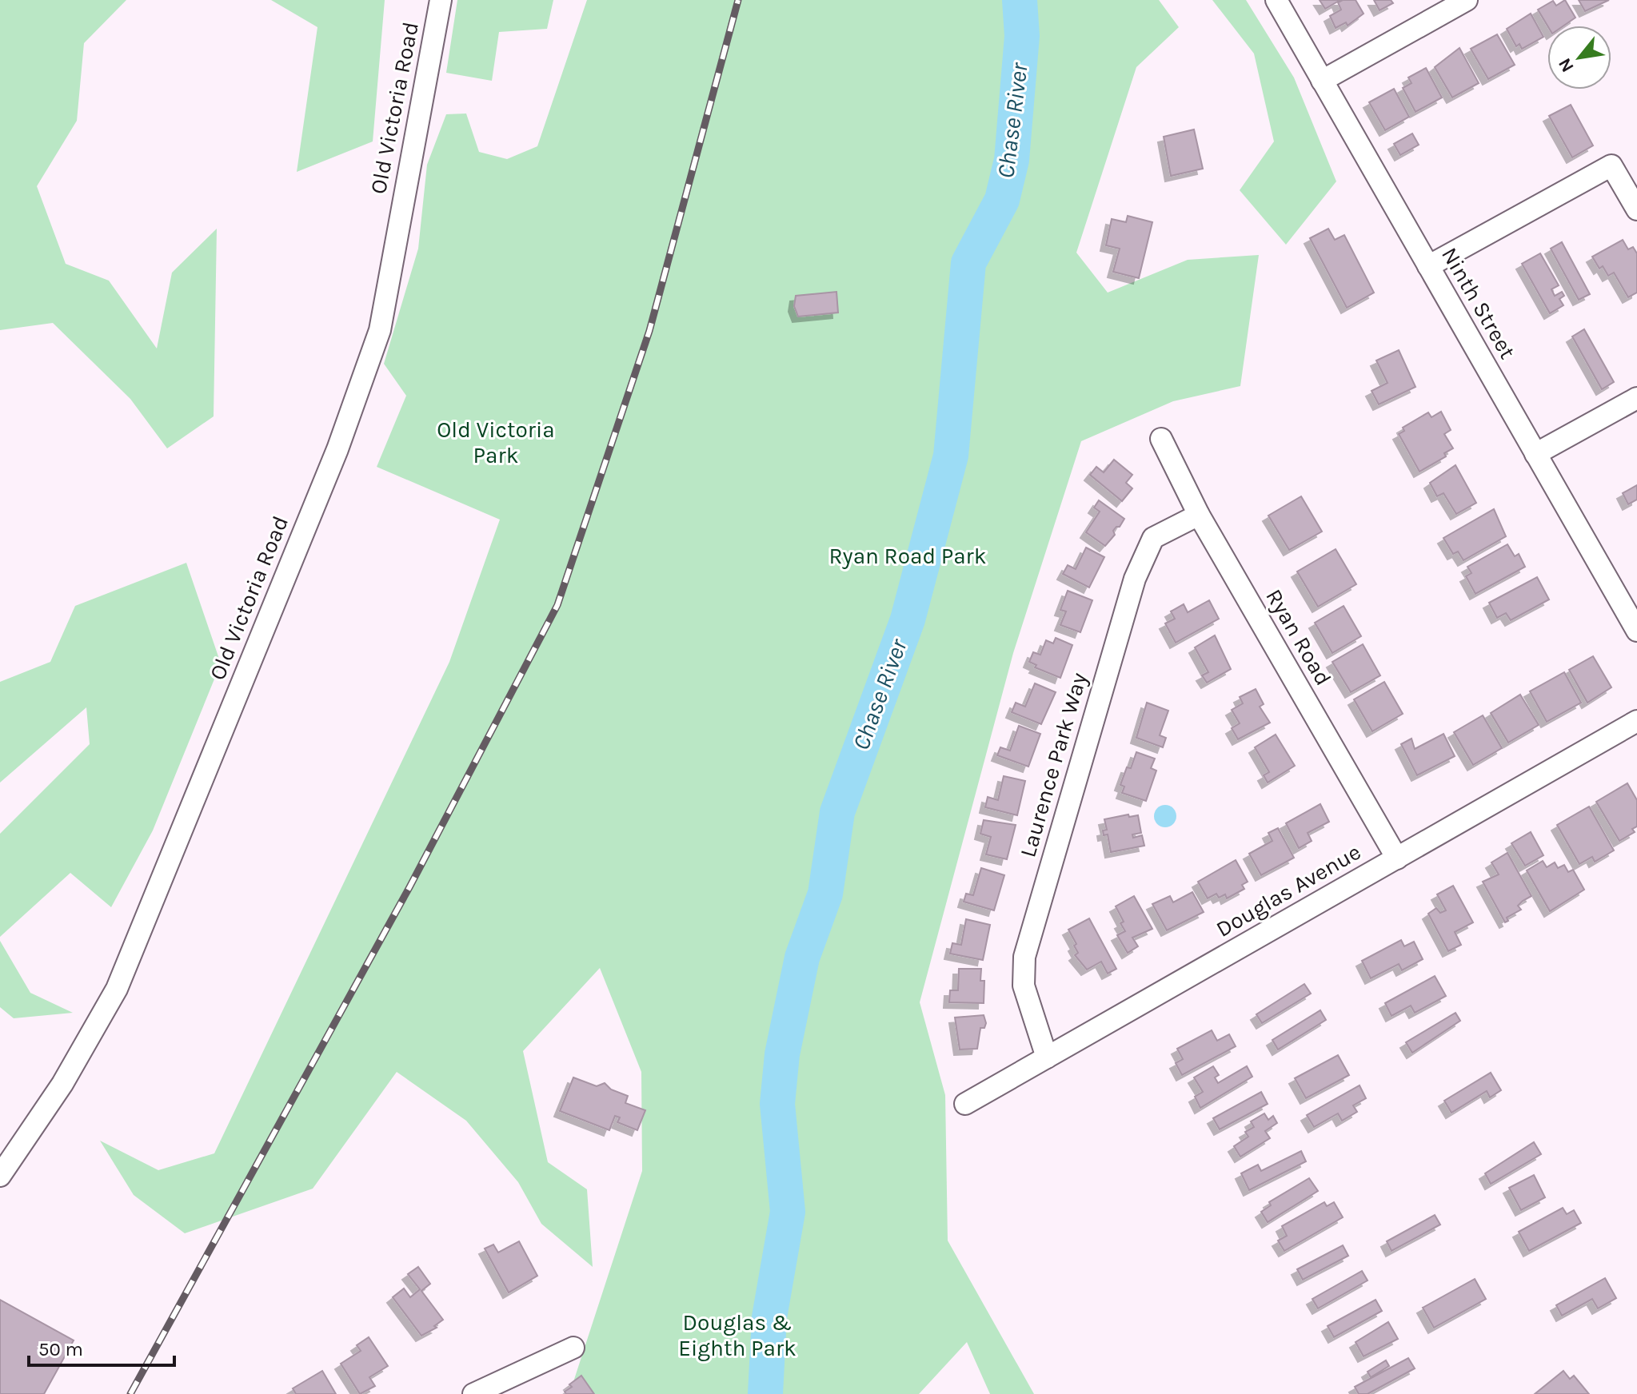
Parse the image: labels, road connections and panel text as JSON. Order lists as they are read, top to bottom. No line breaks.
{"streets":{"street":["Old Victoria Road","Ninth Street","Ryan Road","Laurence Park Way","Douglas Avenue"]},"crossings":[["Ryan Road","Laurence Park Way"],["Ryan Road","Douglas Avenue"],["Laurence Park Way","Douglas Avenue"]],"water":["Chase River"],"parks":["Old Victoria Park","Ryan Road Park","Douglas & Eighth Park"],"scale_bar":"50 m","north":"bottom left"}
